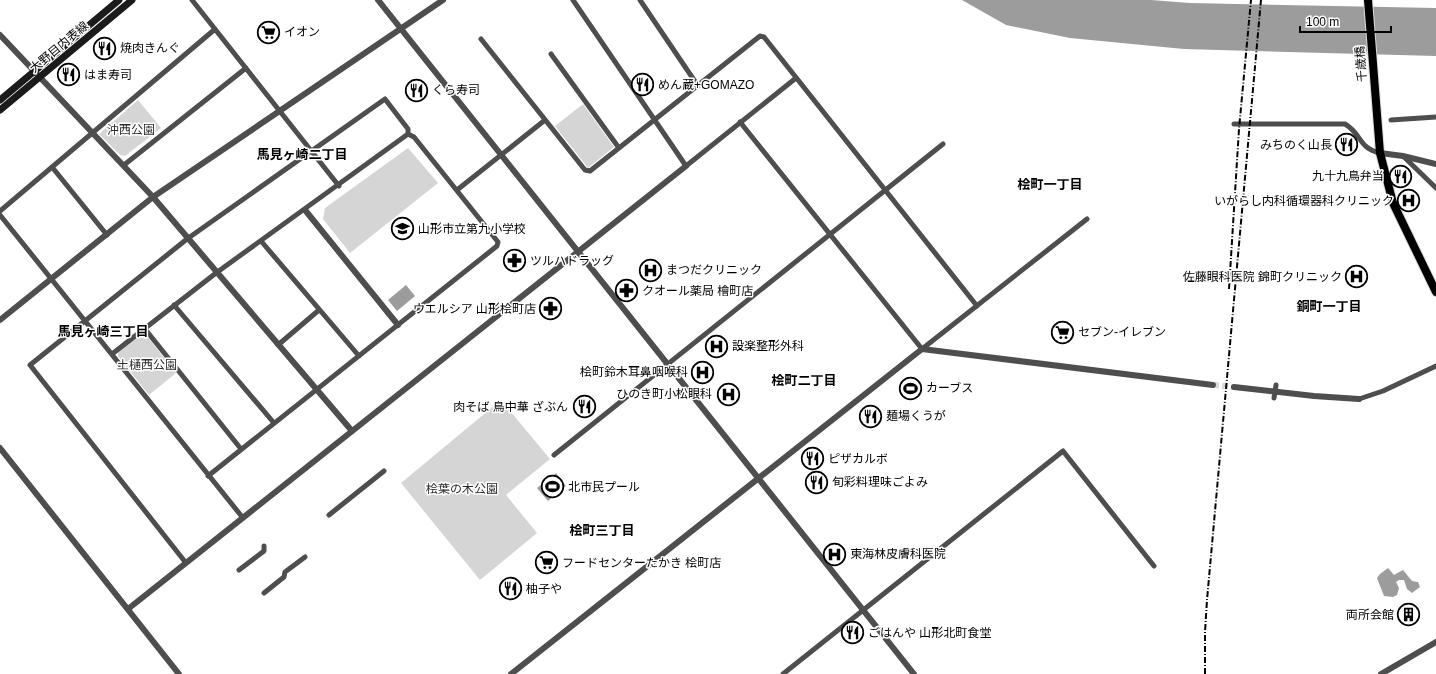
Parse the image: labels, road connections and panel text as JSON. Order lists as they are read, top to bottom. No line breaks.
{"streets":{"main road":["大野目内表線","千歳橋"]},"districts":["馬見ヶ崎二丁目","桧町一丁目","銅町一丁目","馬見ヶ崎三丁目","桧町二丁目","桧町三丁目"],"parks":["沖西公園","土樋西公園","桧葉の木公園"],"places":{"supermarket":["イオン","セブン-イレブン","フードセンターたかき 桧町店"],"restaurant":["焼肉きんぐ","はま寿司","めん蔵+GOMAZO","くら寿司","みちのく山長","九十九鳥弁当","肉そば 鳥中華 ざぶん","麺場くうが","ピザカルボ","旬彩料理味ごよみ","柚子や","ごはんや 山形北町食堂"],"hospital":["いがらし内科循環器科クリニック","まつだクリニック","佐藤眼科医院 錦町クリニック","設楽整形外科","桧町鈴木耳鼻咽喉科","ひのき町小松眼科","東海林皮膚科医院"],"school or university":["山形市立第九小学校"],"pharmacy":["ツルハドラッグ","クオール薬局 檜町店","ウエルシア 山形桧町店"],"sports":["カーブス","北市民プール"],"building":["両所会館"]},"scale_bar":"100 m"}
